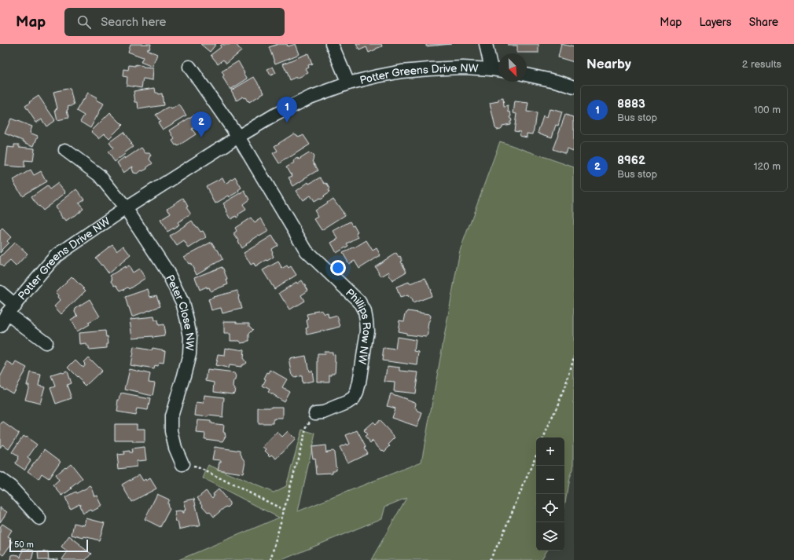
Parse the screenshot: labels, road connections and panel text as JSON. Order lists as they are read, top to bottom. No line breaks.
{"streets":{"street":["Potter Greens Drive NW","Peter Close NW","Phillips Row NW"]},"crossings":[["Potter Greens Drive NW","Peter Close NW"],["Potter Greens Drive NW","Phillips Row NW"]],"scale_bar":"50 m","north":"bottom right","page":{"header":"Map","search":"Search here","nav":["Map","Layers","Share"],"heading":["Nearby","2 results"],"list":[{"mark":"1","name":"8883","note":"Bus stop","value":"100 m"},{"mark":"2","name":"8962","note":"Bus stop","value":"120 m"}],"pins":["1","2"],"map_buttons":["+","−"],"scale":"50 m"}}
